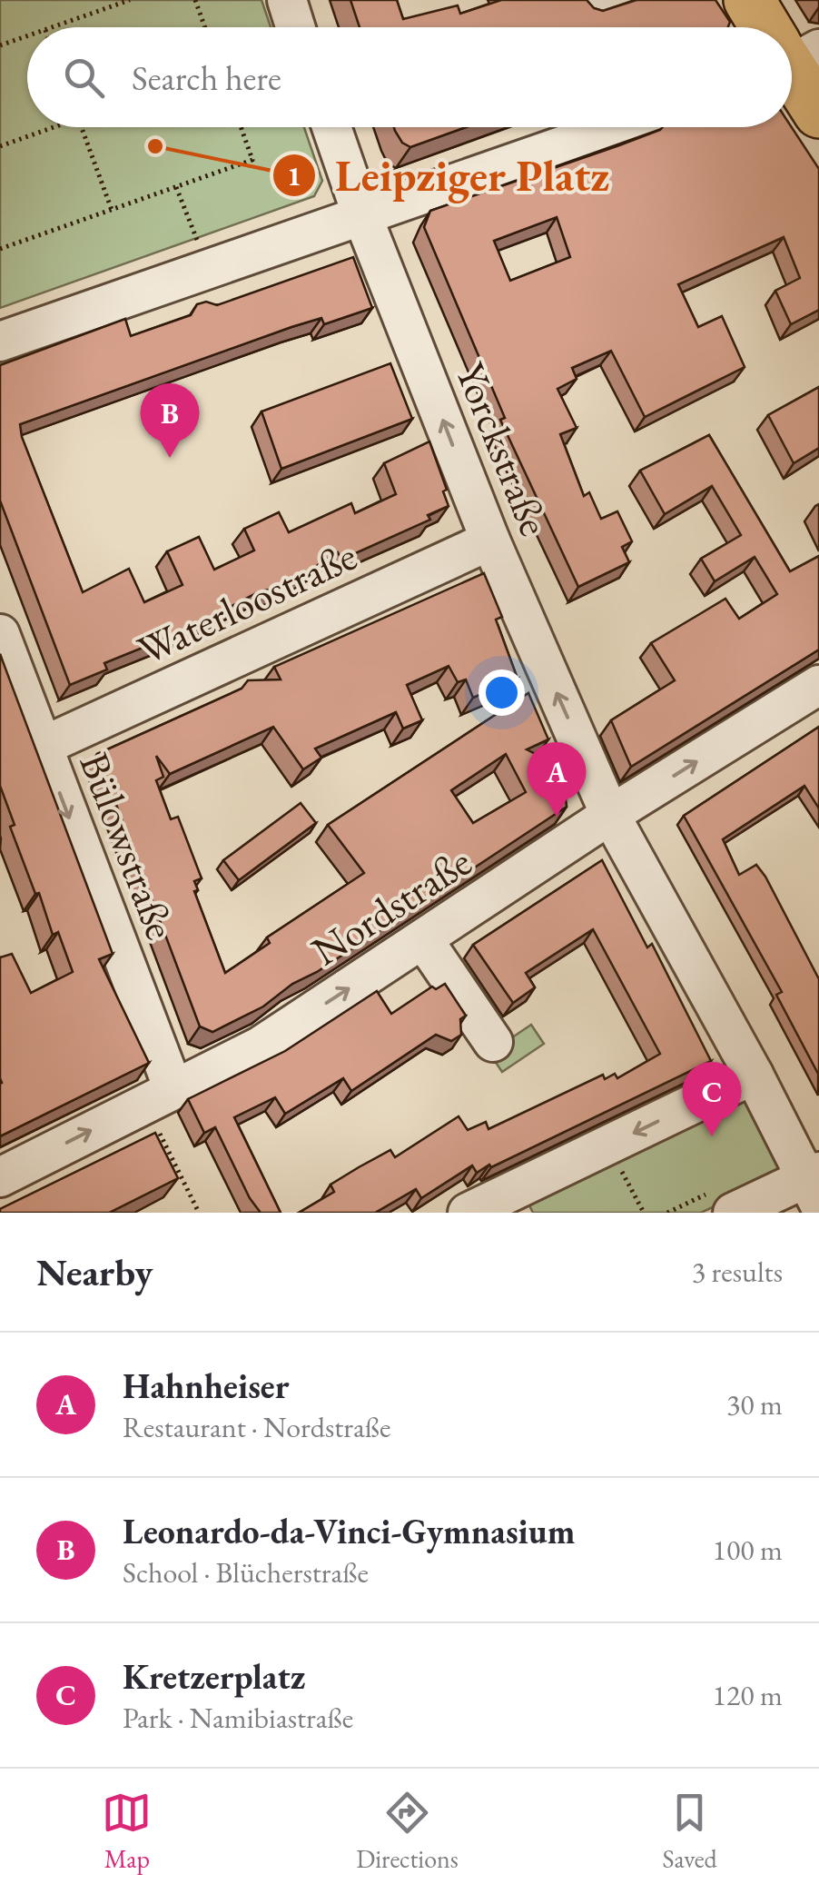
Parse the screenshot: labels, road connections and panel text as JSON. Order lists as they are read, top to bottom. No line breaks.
{"streets":{"street":["Yorckstraße","Waterloostraße","Bülowstraße","Nordstraße"]},"crossings":[["Yorckstraße","Waterloostraße"],["Yorckstraße","Nordstraße"],["Waterloostraße","Bülowstraße"],["Bülowstraße","Nordstraße"]],"one_way":["Yorckstraße","Bülowstraße","Nordstraße"],"places":["Leipziger Platz"],"page":{"search":"Search here","pins":["B","A","C"],"heading":["Nearby","3 results"],"list":[{"mark":"A","name":"Hahnheiser","note":"Restaurant · Nordstraße","value":"30 m"},{"mark":"B","name":"Leonardo-da-Vinci-Gymnasium","note":"School · Blücherstraße","value":"100 m"},{"mark":"C","name":"Kretzerplatz","note":"Park · Namibiastraße","value":"120 m"}],"nav":["Map","Directions","Saved"]}}
